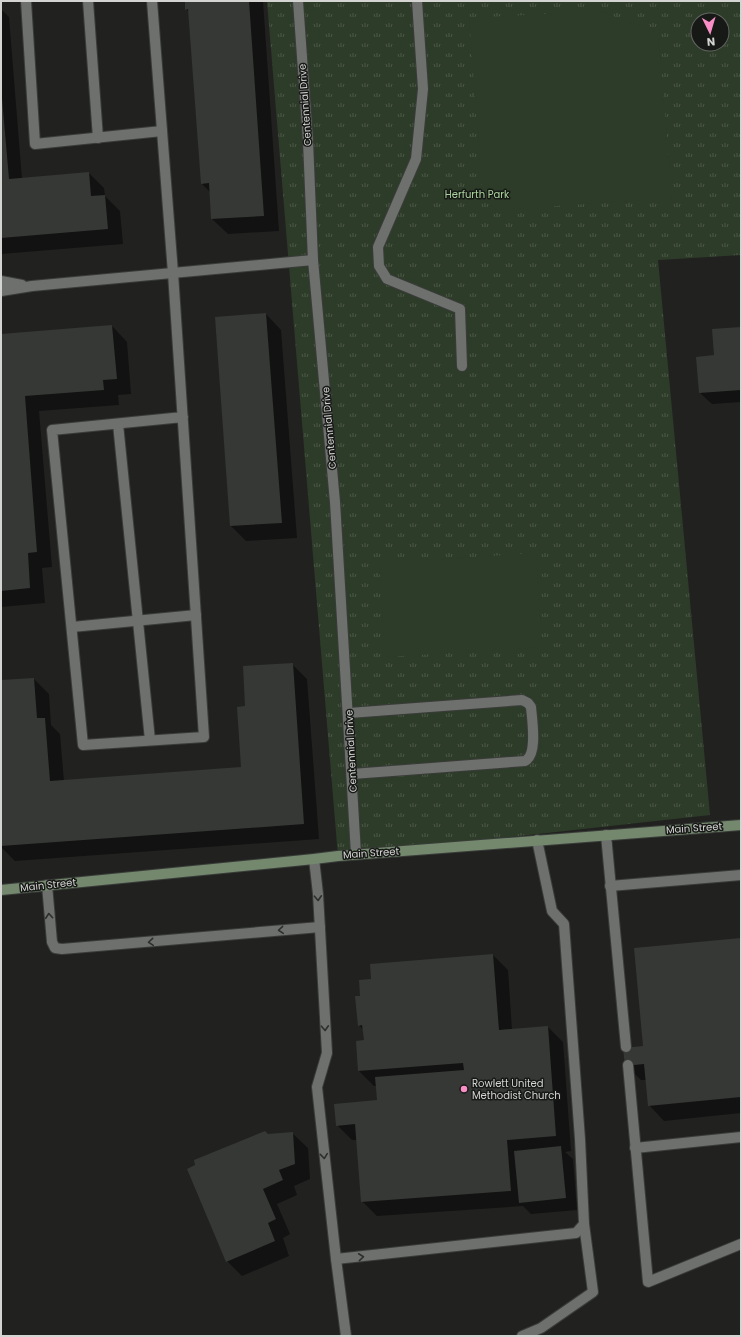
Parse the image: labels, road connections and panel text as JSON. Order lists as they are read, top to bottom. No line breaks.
{"streets":{"street":["Centennial Drive","Main Street"]},"crossings":[["Centennial Drive","Main Street"]],"parks":["Herfurth Park"],"places":["Rowlett United Methodist Church"],"north":"bottom"}
